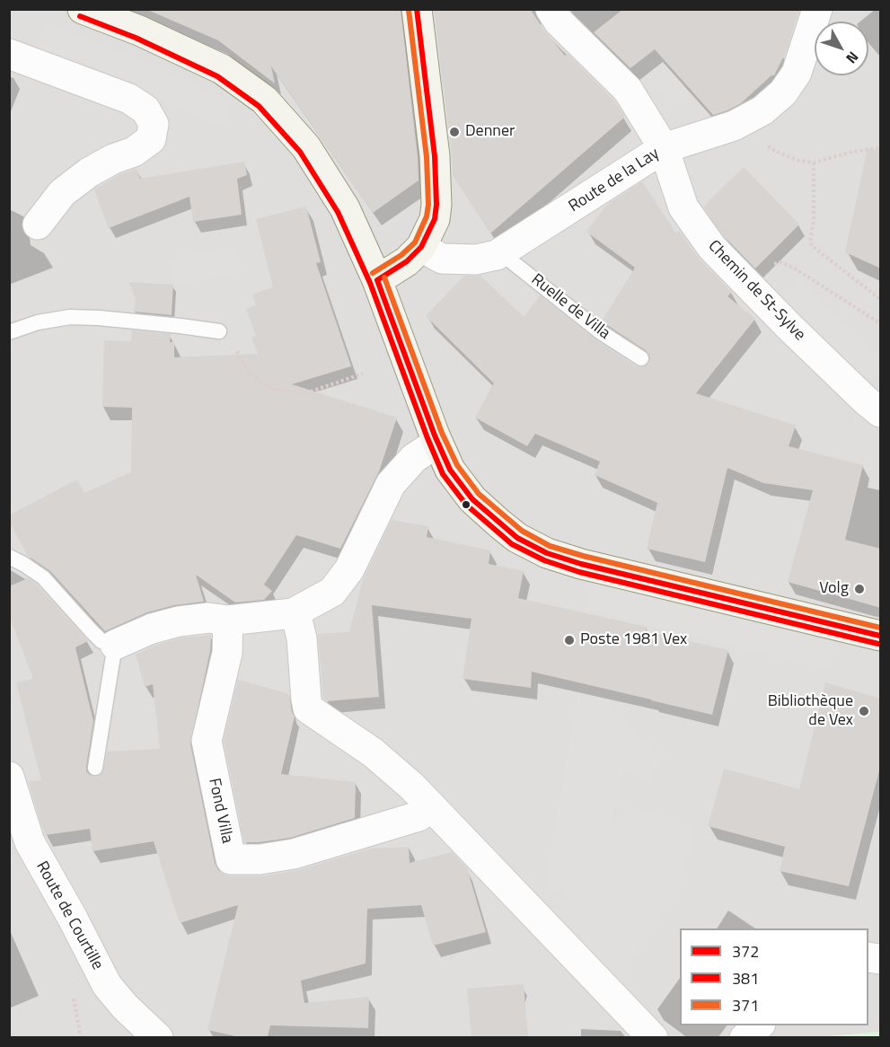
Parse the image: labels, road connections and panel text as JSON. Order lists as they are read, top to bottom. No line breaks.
{"streets":{"street":["Route de la Lay","Chemin de St-Sylve","Fond Villa","Route de Courtille"],"lane":["Ruelle de Villa"]},"crossings":[["Route de la Lay","Chemin de St-Sylve"],["Route de la Lay","Ruelle de Villa"]],"places":["Denner","Volg","Poste 1981 Vex","Bibliothèque de Vex"],"lines":["transit line 372","transit line 371","transit line 381"],"legend":["372","381","371"],"north":"bottom right"}
